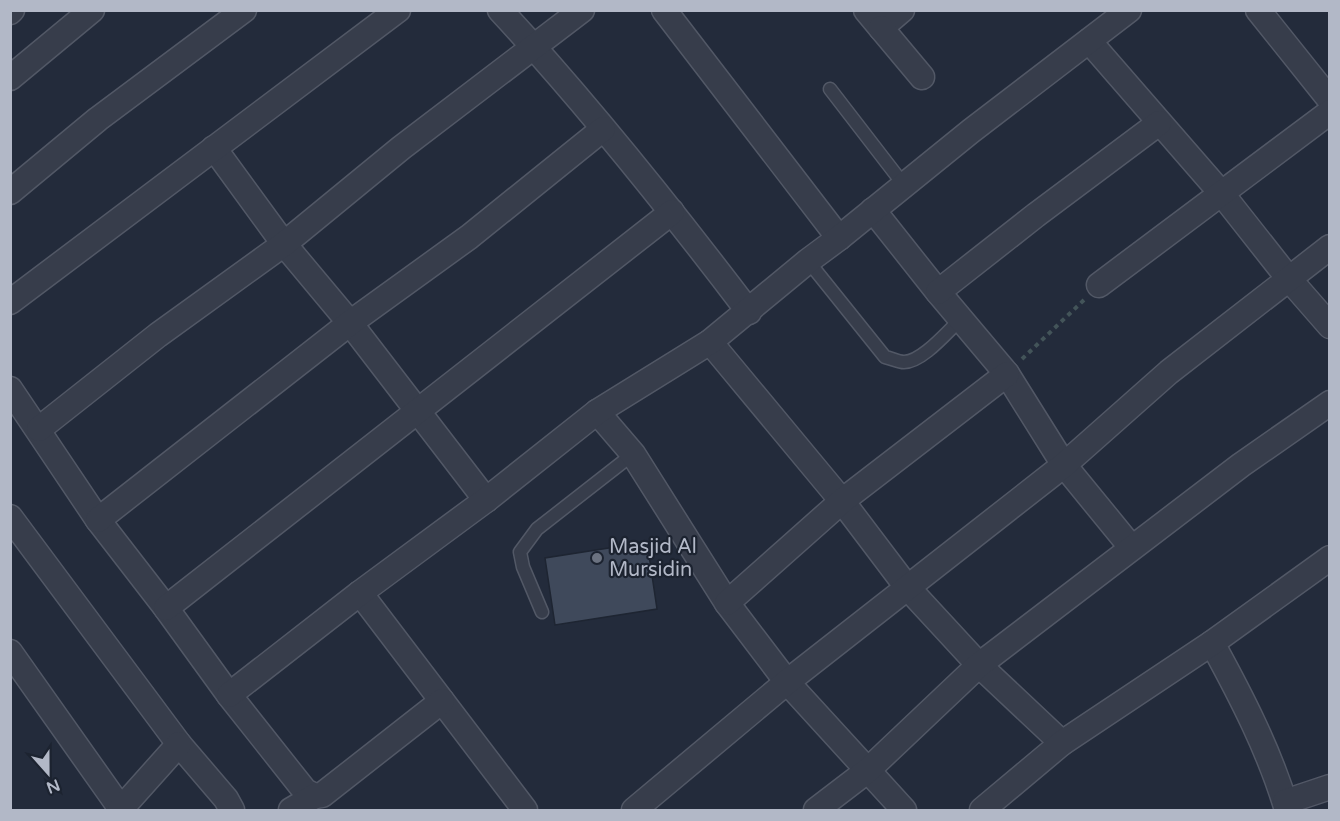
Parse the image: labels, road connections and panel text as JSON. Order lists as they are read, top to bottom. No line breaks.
{"places":["Masjid Al Mursidin"],"north":"bottom"}
